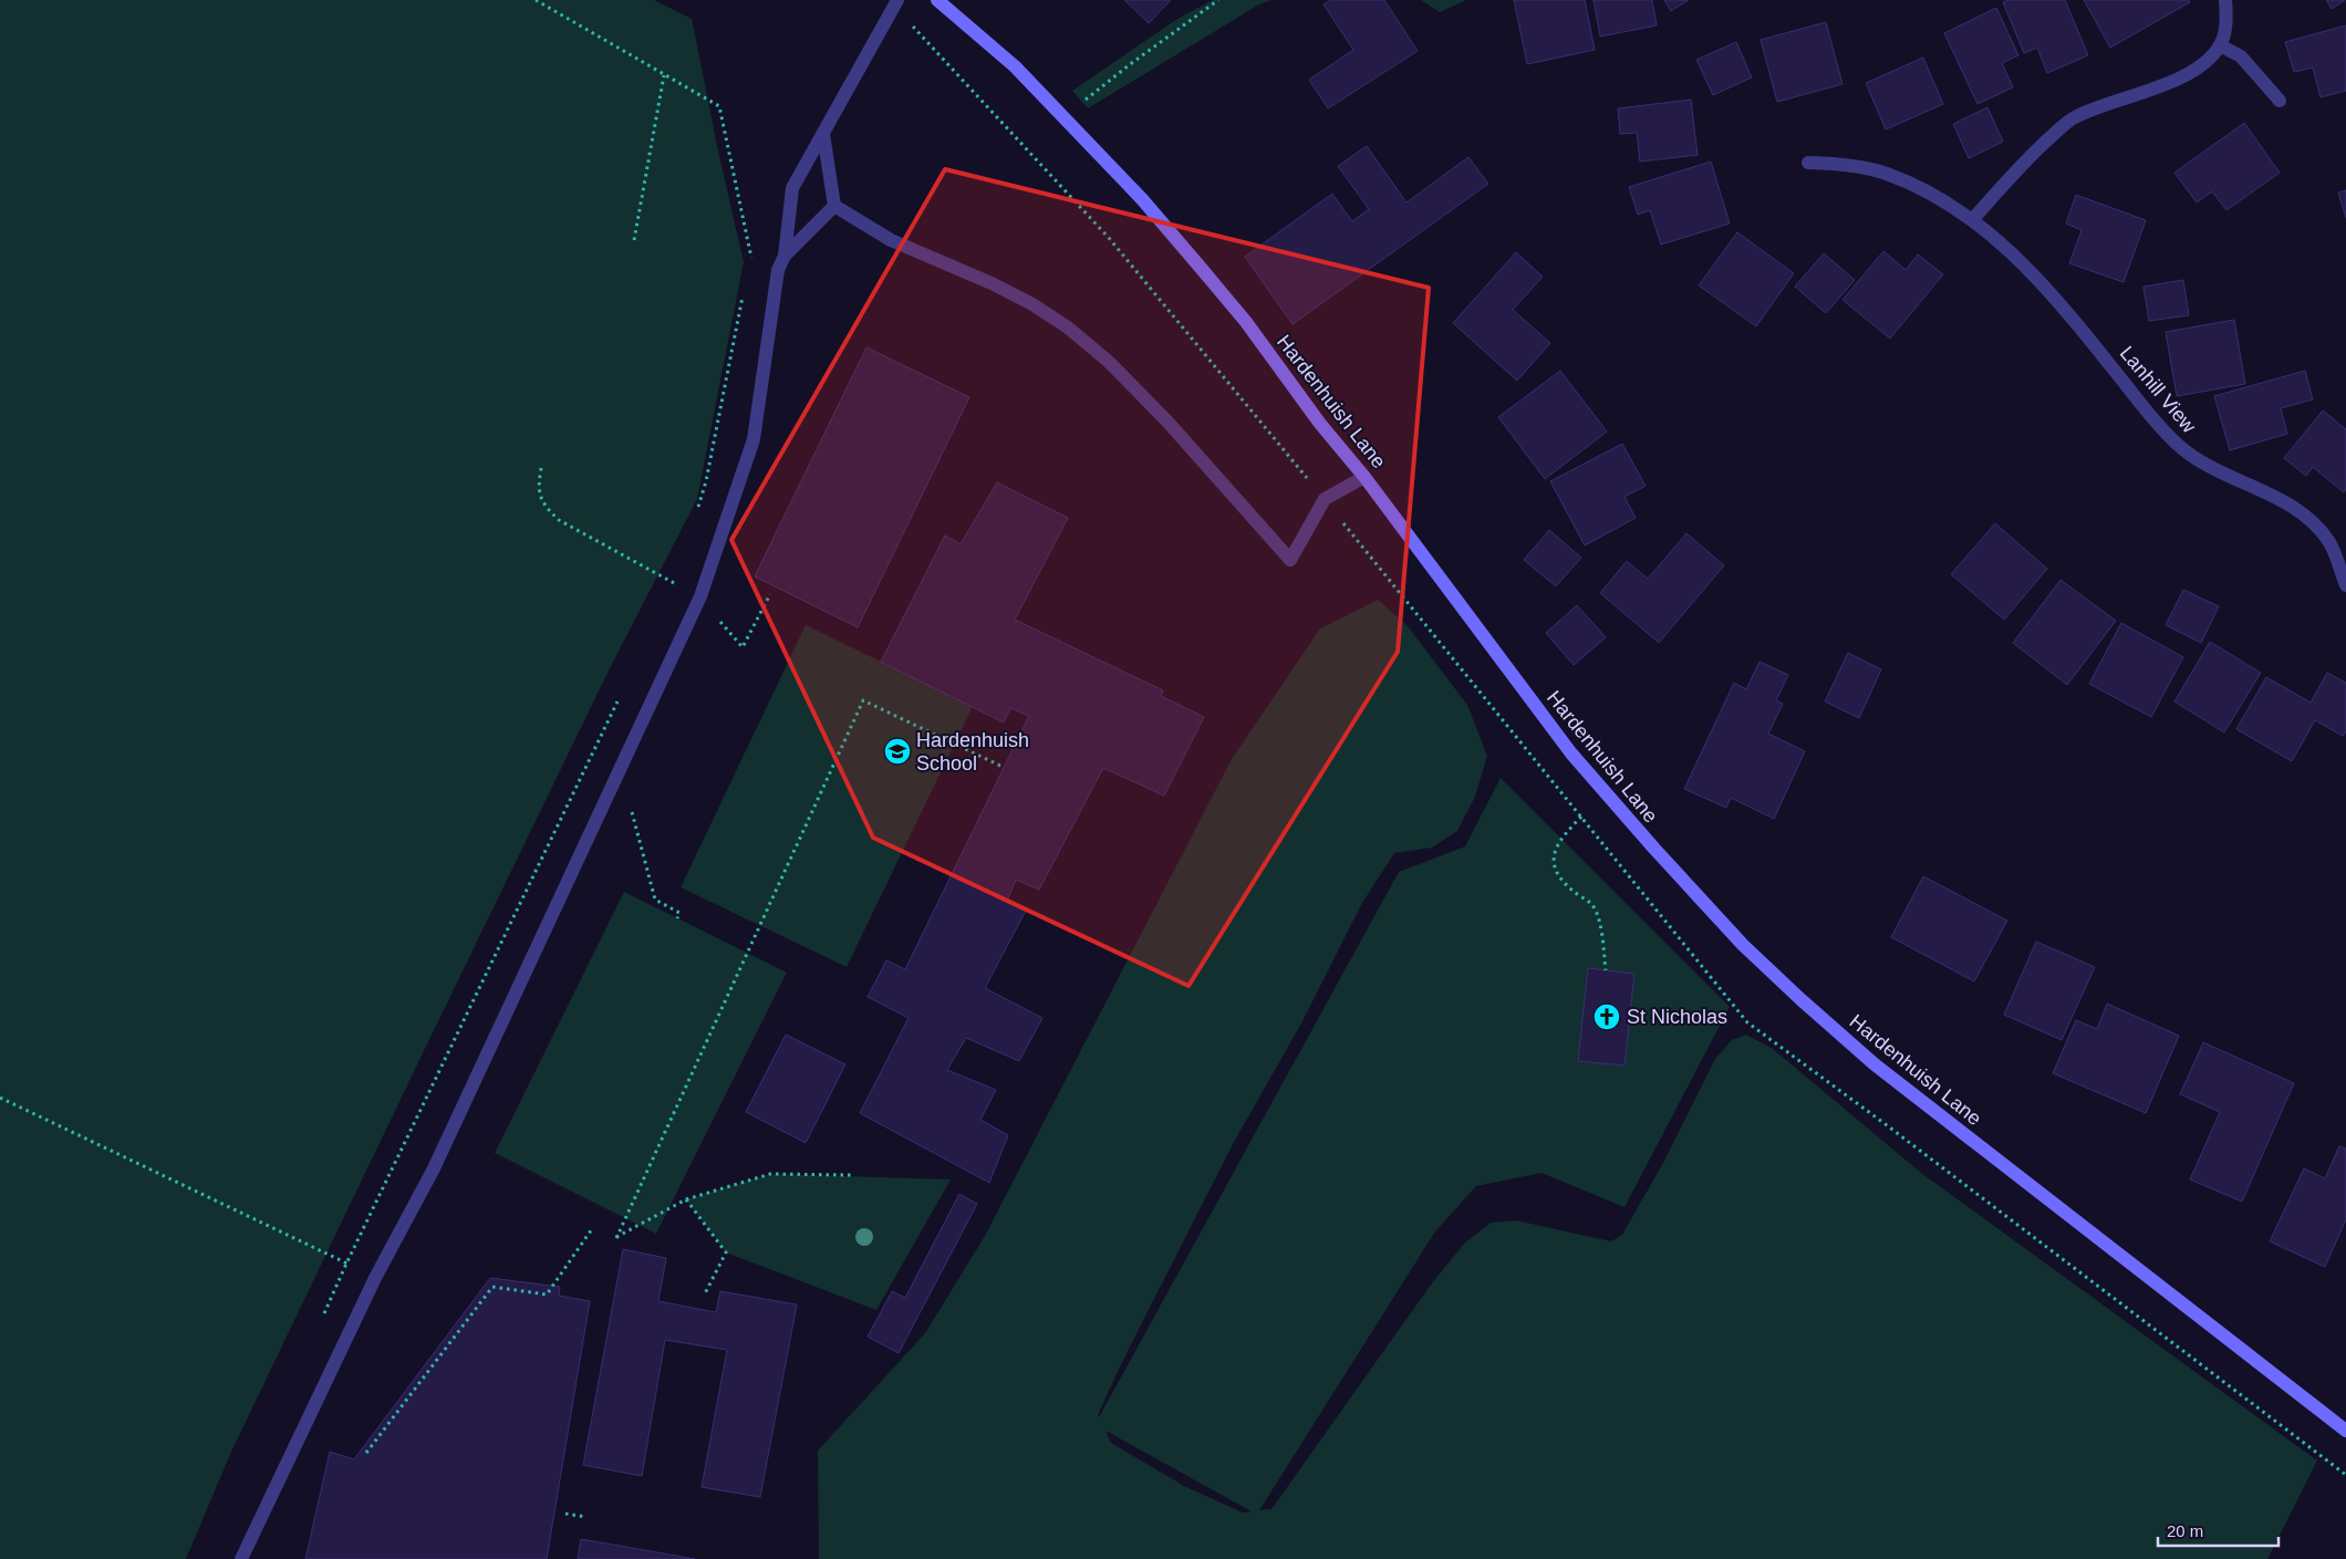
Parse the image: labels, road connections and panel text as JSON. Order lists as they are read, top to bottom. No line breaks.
{"streets":{"main road":["Hardenhuish Lane"],"street":["Lanhill View"]},"places":{"school or university":["Hardenhuish School"],"church":["St Nicholas"]},"scale_bar":"20 m"}
